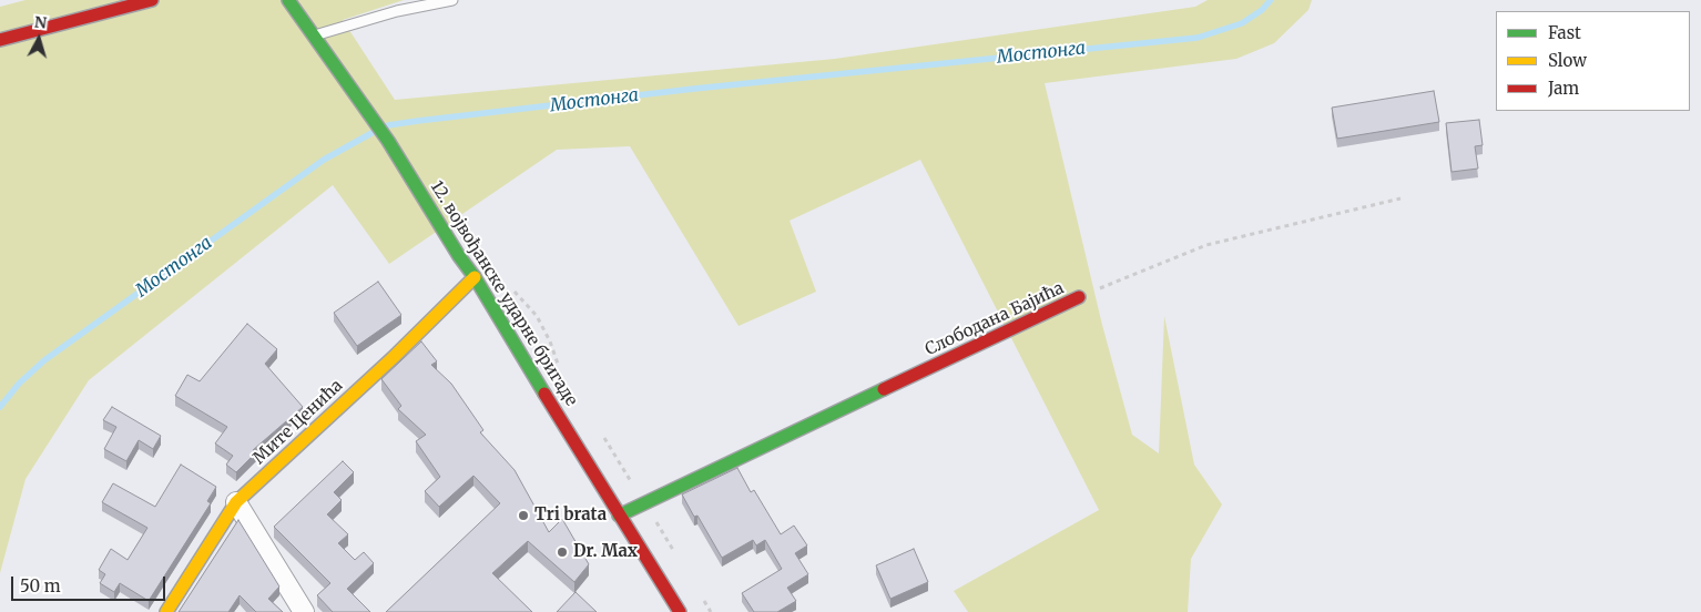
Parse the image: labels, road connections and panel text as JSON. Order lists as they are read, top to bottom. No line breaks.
{"streets":{"street":["12. војвођанске ударне бригаде","Слободана Бајића","Мите Ценића"]},"crossings":[["12. војвођанске ударне бригаде","Слободана Бајића"],["12. војвођанске ударне бригаде","Мите Ценића"]],"water":["Мостонга"],"places":["Tri brata","Dr. Max"],"legend":["Fast","Slow","Jam"],"scale_bar":"50 m","north":"top"}
